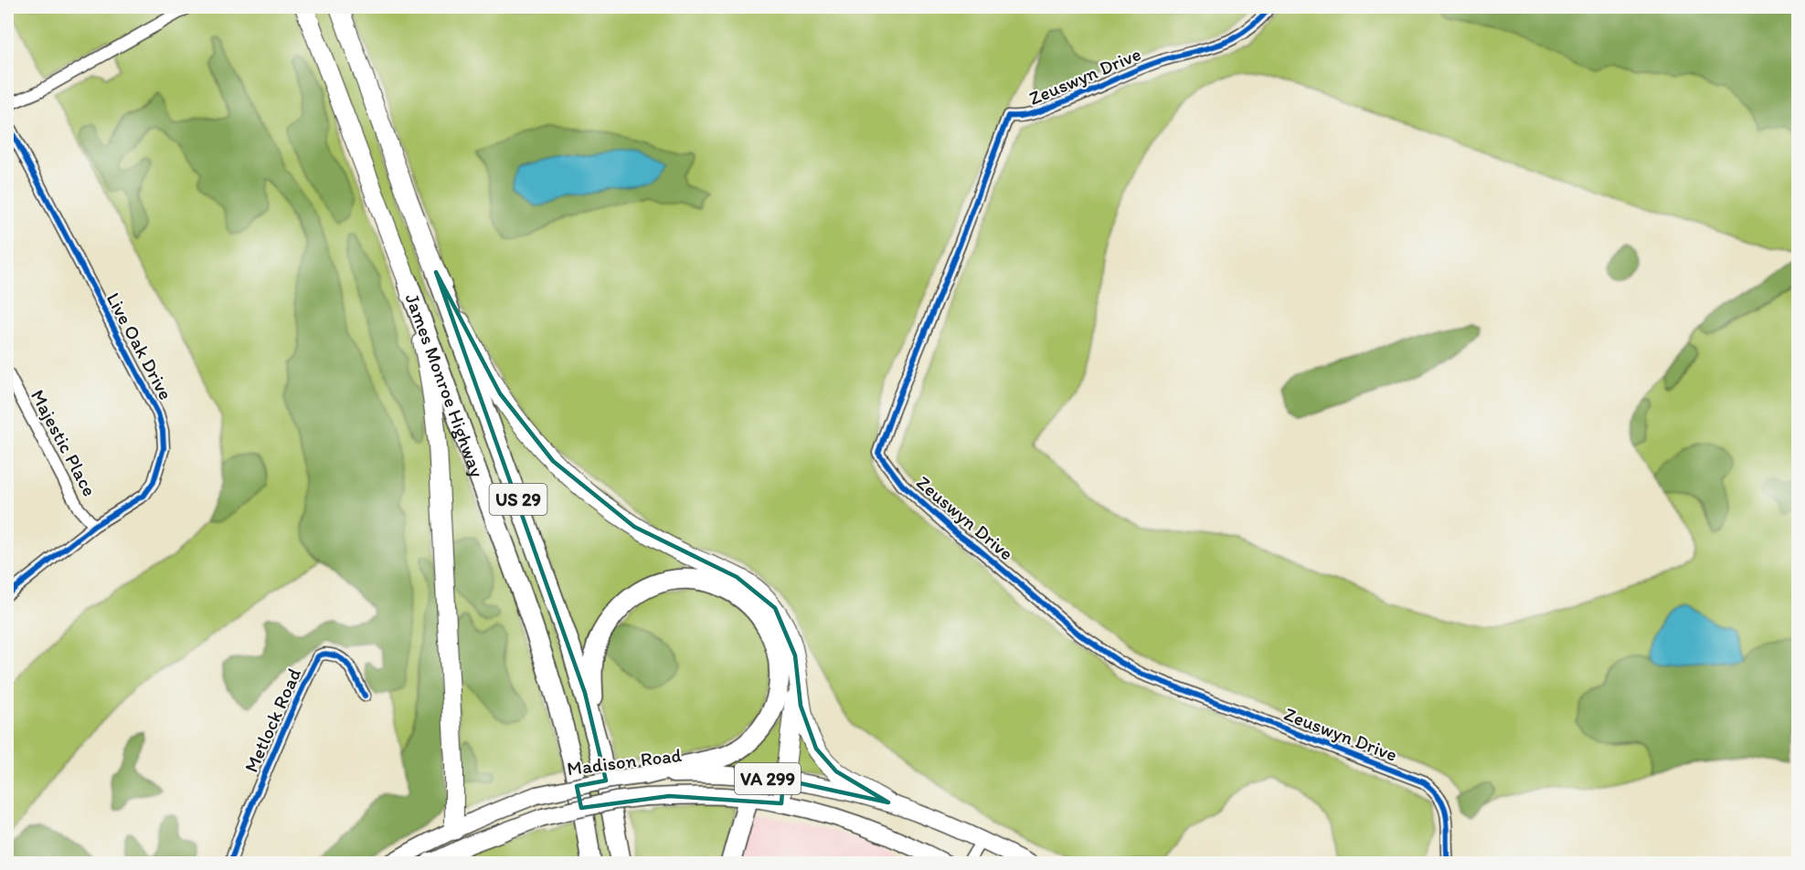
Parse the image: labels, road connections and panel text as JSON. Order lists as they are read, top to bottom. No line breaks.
{"streets":{"highway":["James Monroe Highway","US 29"],"main road":["Madison Road","VA 299"],"street":["Zeuswyn Drive","Live Oak Drive","Majestic Place","Metlock Road"]},"crossings":[["Live Oak Drive","Majestic Place"]]}
